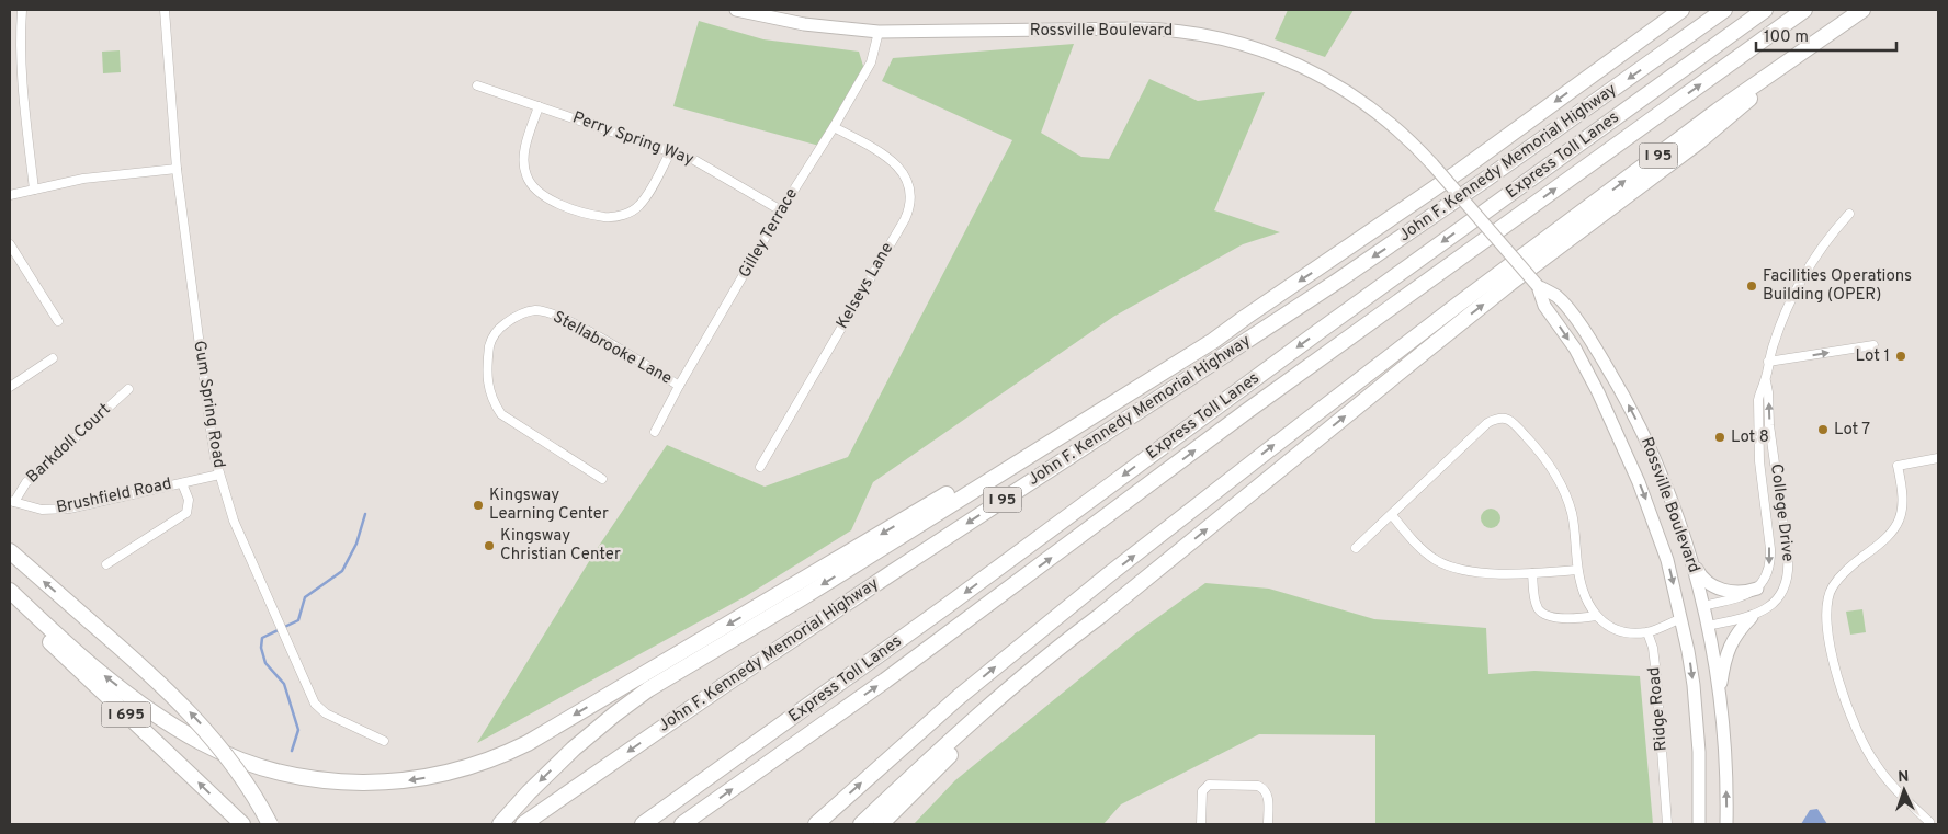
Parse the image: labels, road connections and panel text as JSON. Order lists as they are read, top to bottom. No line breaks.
{"streets":{"highway":["Express Toll Lanes","I 95","John F. Kennedy Memorial Highway","I 695"],"main road":["Rossville Boulevard"],"street":["Perry Spring Way","Gilley Terrace","Kelseys Lane","Stellabrooke Lane","Gum Spring Road","Barkdoll Court","Brushfield Road","College Drive","Ridge Road"]},"crossings":[["Rossville Boulevard","Gilley Terrace"],["Rossville Boulevard","College Drive"],["Perry Spring Way","Gilley Terrace"],["Gilley Terrace","Kelseys Lane"],["Gilley Terrace","Stellabrooke Lane"],["Gum Spring Road","Brushfield Road"],["Barkdoll Court","Brushfield Road"]],"places":["Facilities Operations Building (OPER)","Lot 1","Lot 7","Lot 8","Kingsway Learning Center","Kingsway Christian Center"],"scale_bar":"100 m","north":"top"}
